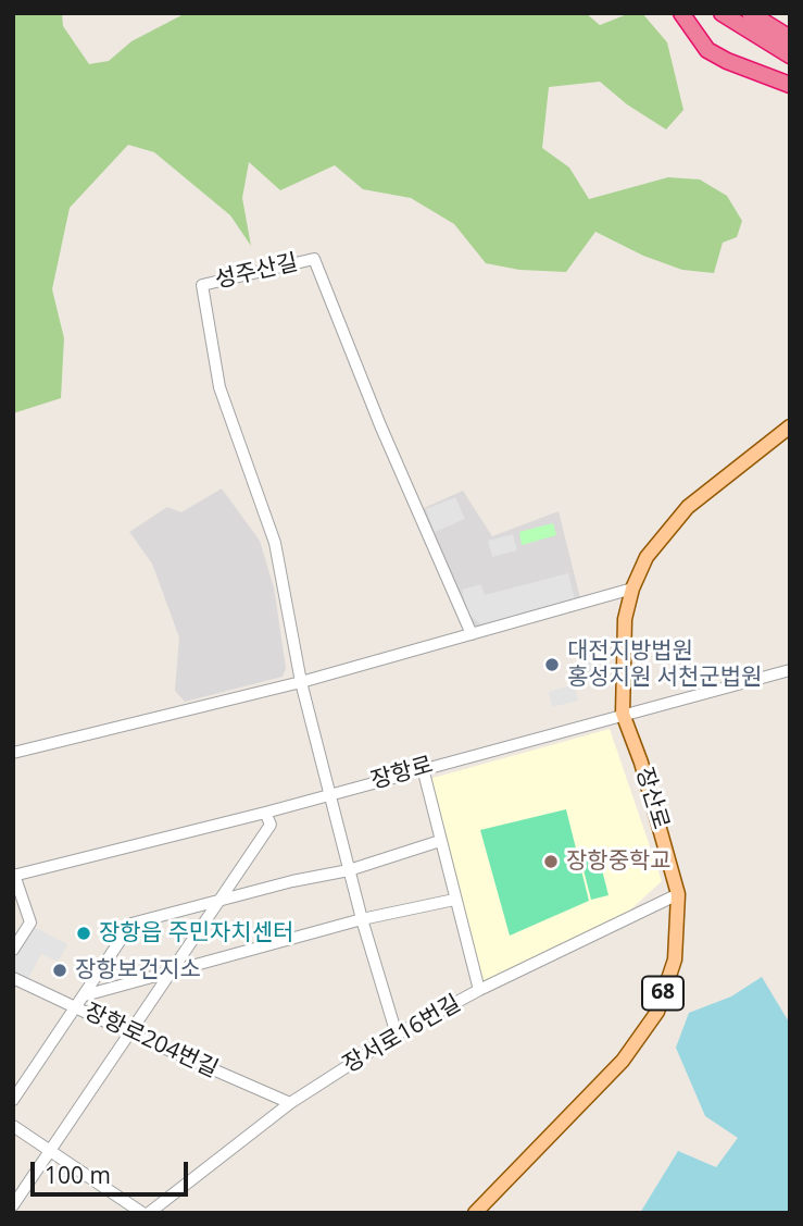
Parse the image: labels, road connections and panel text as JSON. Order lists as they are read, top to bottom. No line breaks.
{"streets":{"main road":["장산로","68"],"street":["성주산길","장항로","장서로16번길","장항로204번길"]},"crossings":[["성주산길","장항로"],["성주산길","장서로16번길"],["장항로","장산로"],["장산로","장서로16번길"],["장서로16번길","장항로204번길"]],"places":["대전지방법원 홍성지원 서천군법원","장항중학교","장항읍 주민자치센터","장항보건지소"],"scale_bar":"100 m"}
